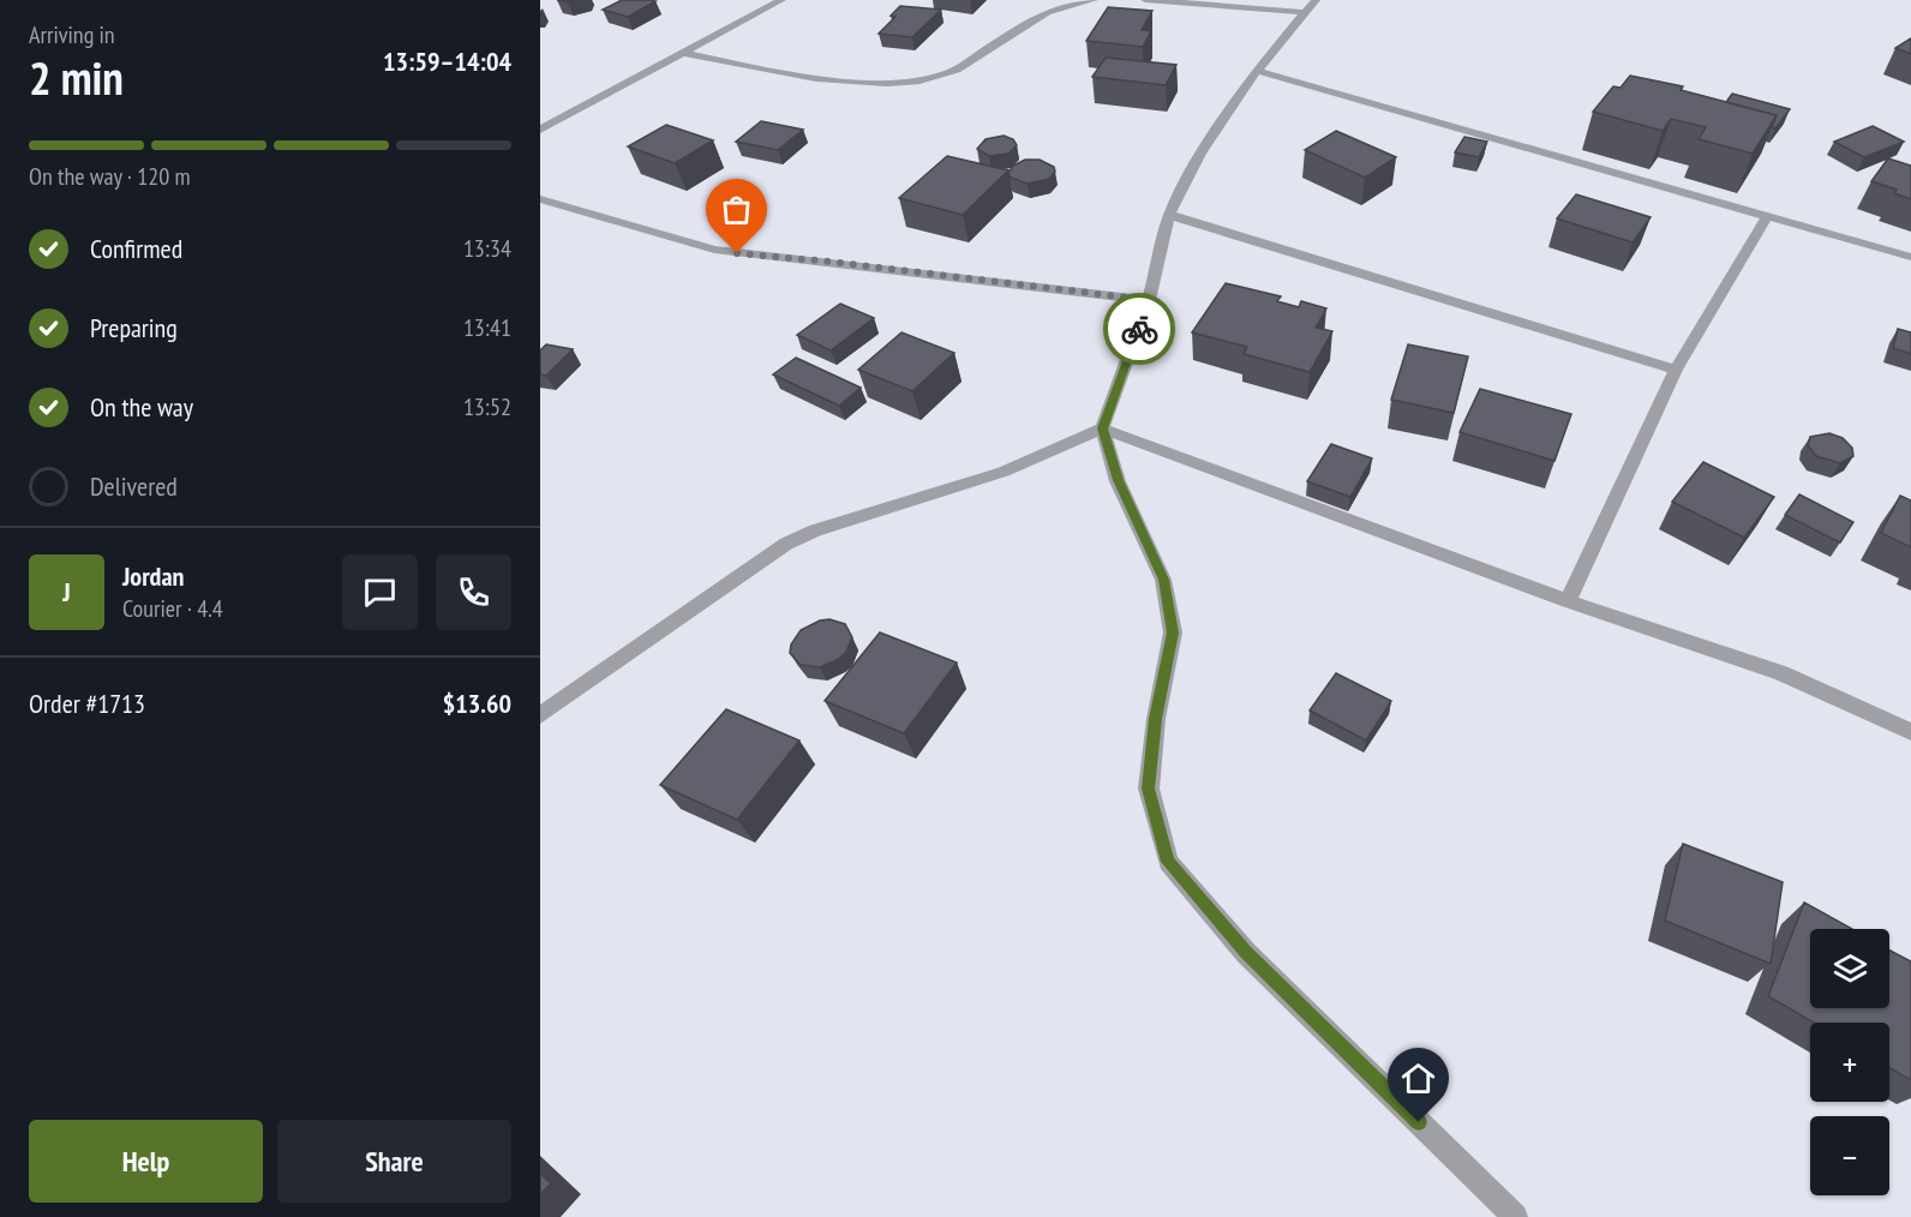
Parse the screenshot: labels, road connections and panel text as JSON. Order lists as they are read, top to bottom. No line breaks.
{"page":{"heading":["2 min","Arriving in","13:59–14:04"],"panel":["Jordan","Courier · 4.4","Order #1713","$13.60"],"bar":"On the way · 120 m","list":[["Confirmed","13:34"],["Preparing","13:41"],["On the way","13:52"],"Delivered"],"round":"J","map_buttons":["+","−"],"buttons":["Help","Share"]}}
